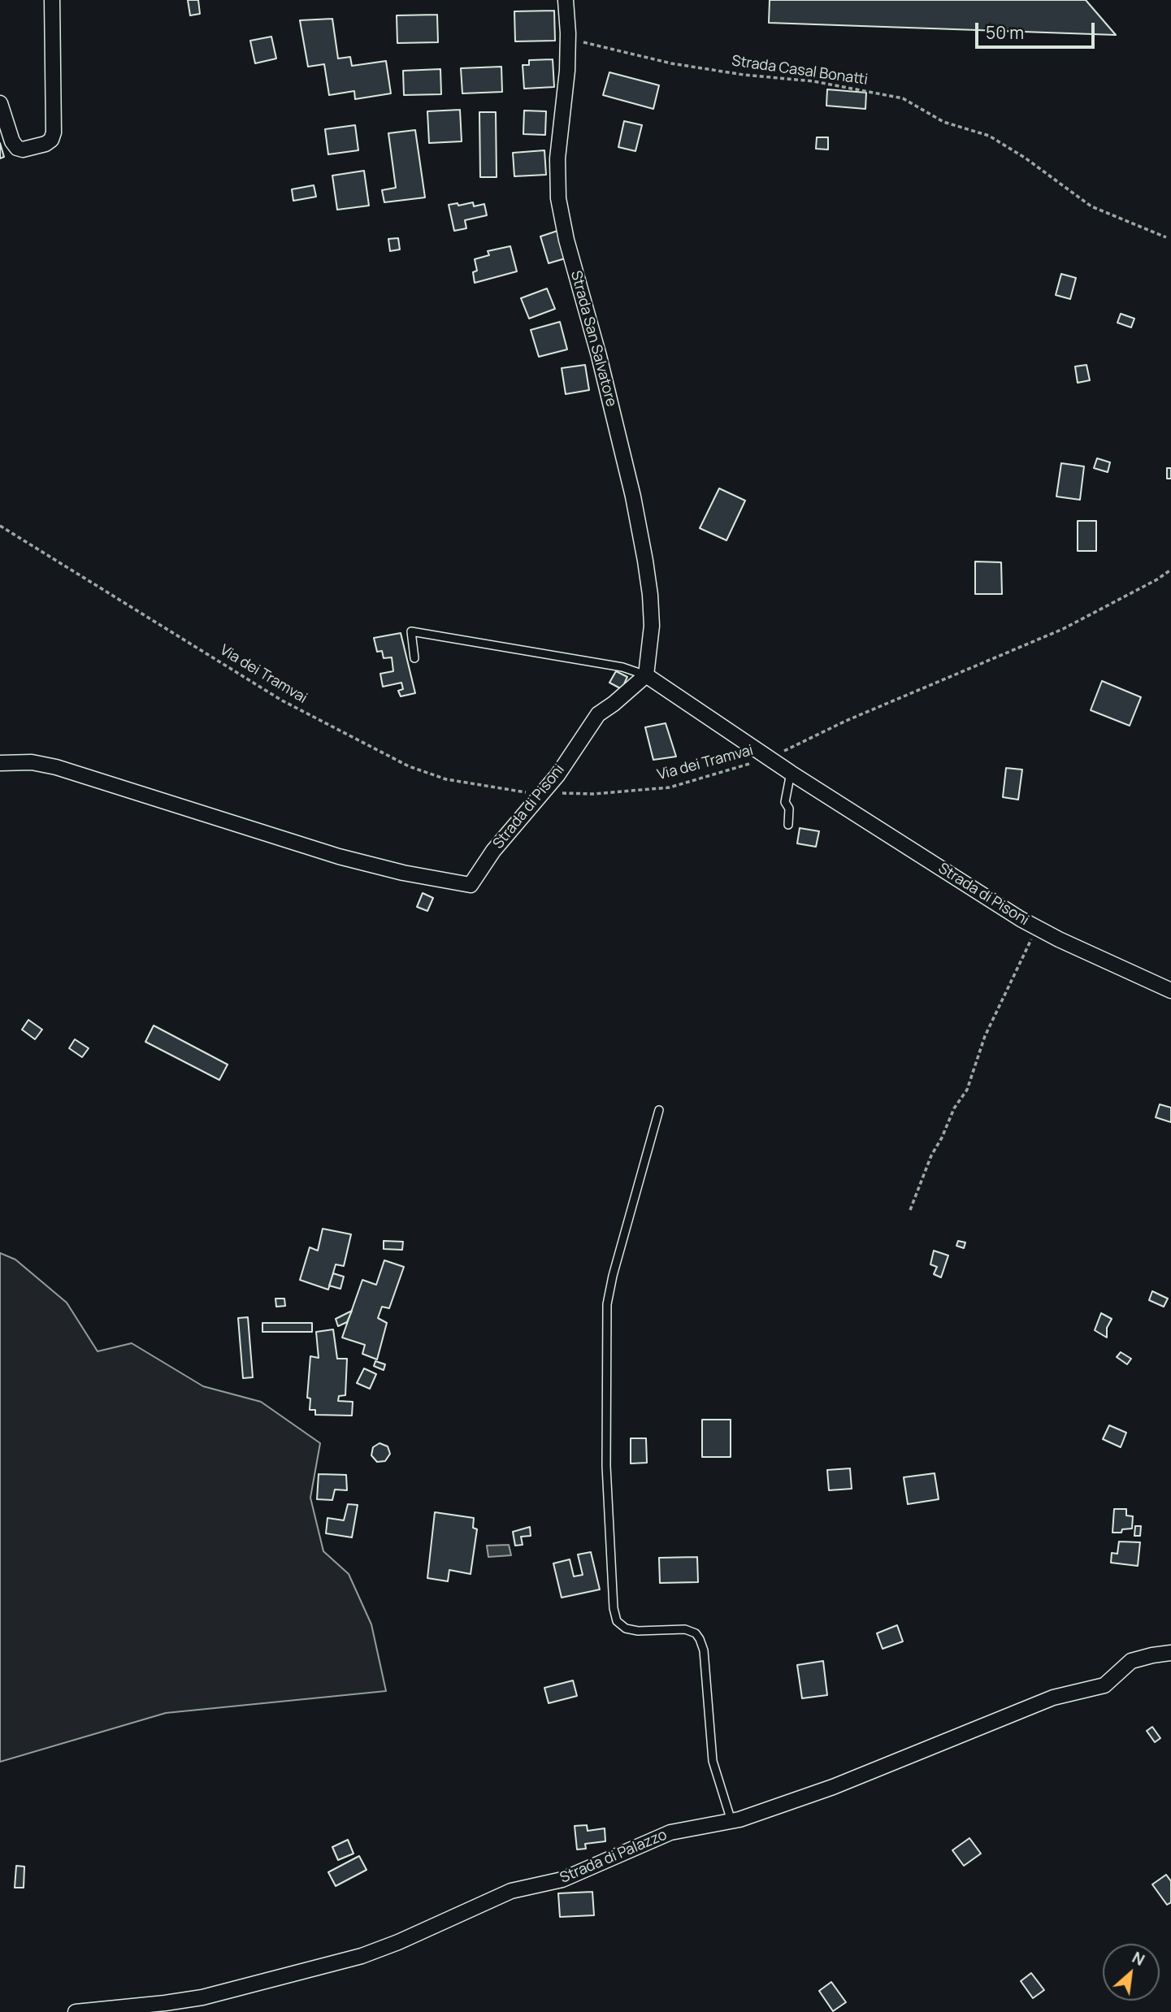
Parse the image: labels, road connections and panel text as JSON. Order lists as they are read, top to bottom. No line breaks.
{"streets":{"street":["Strada San Salvatore","Strada di Pisoni","Strada di Palazzo"],"path":["Strada Casal Bonatti","Via dei Tramvai"]},"crossings":[["Strada Casal Bonatti","Strada San Salvatore"],["Strada San Salvatore","Strada di Pisoni"],["Via dei Tramvai","Strada di Pisoni"]],"scale_bar":"50 m","north":"top right"}
